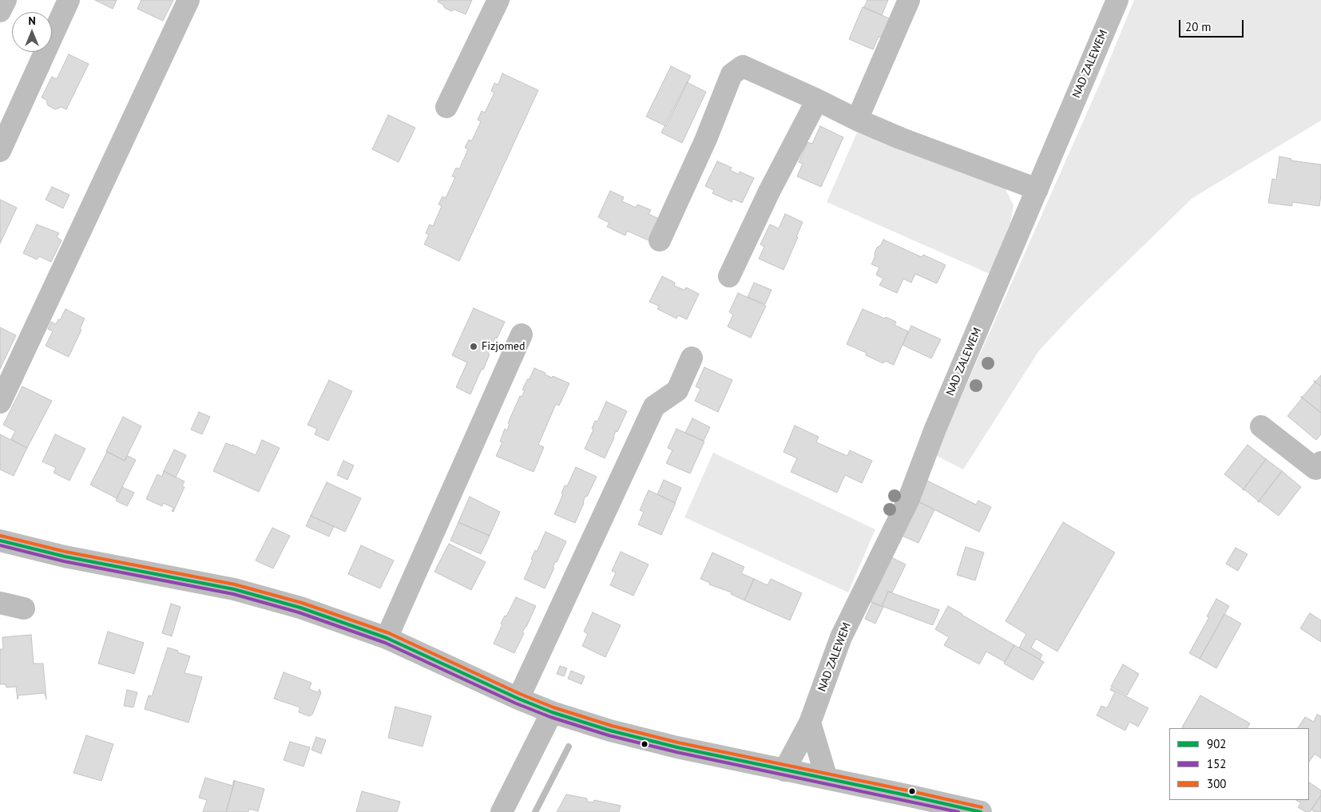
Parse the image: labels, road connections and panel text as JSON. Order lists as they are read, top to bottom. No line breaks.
{"streets":{"street":["NAD ZALEWEM"]},"places":["Fizjomed"],"lines":["transit line 300","transit line 902","transit line 152"],"legend":["902","152","300"],"scale_bar":"20 m","north":"top"}
